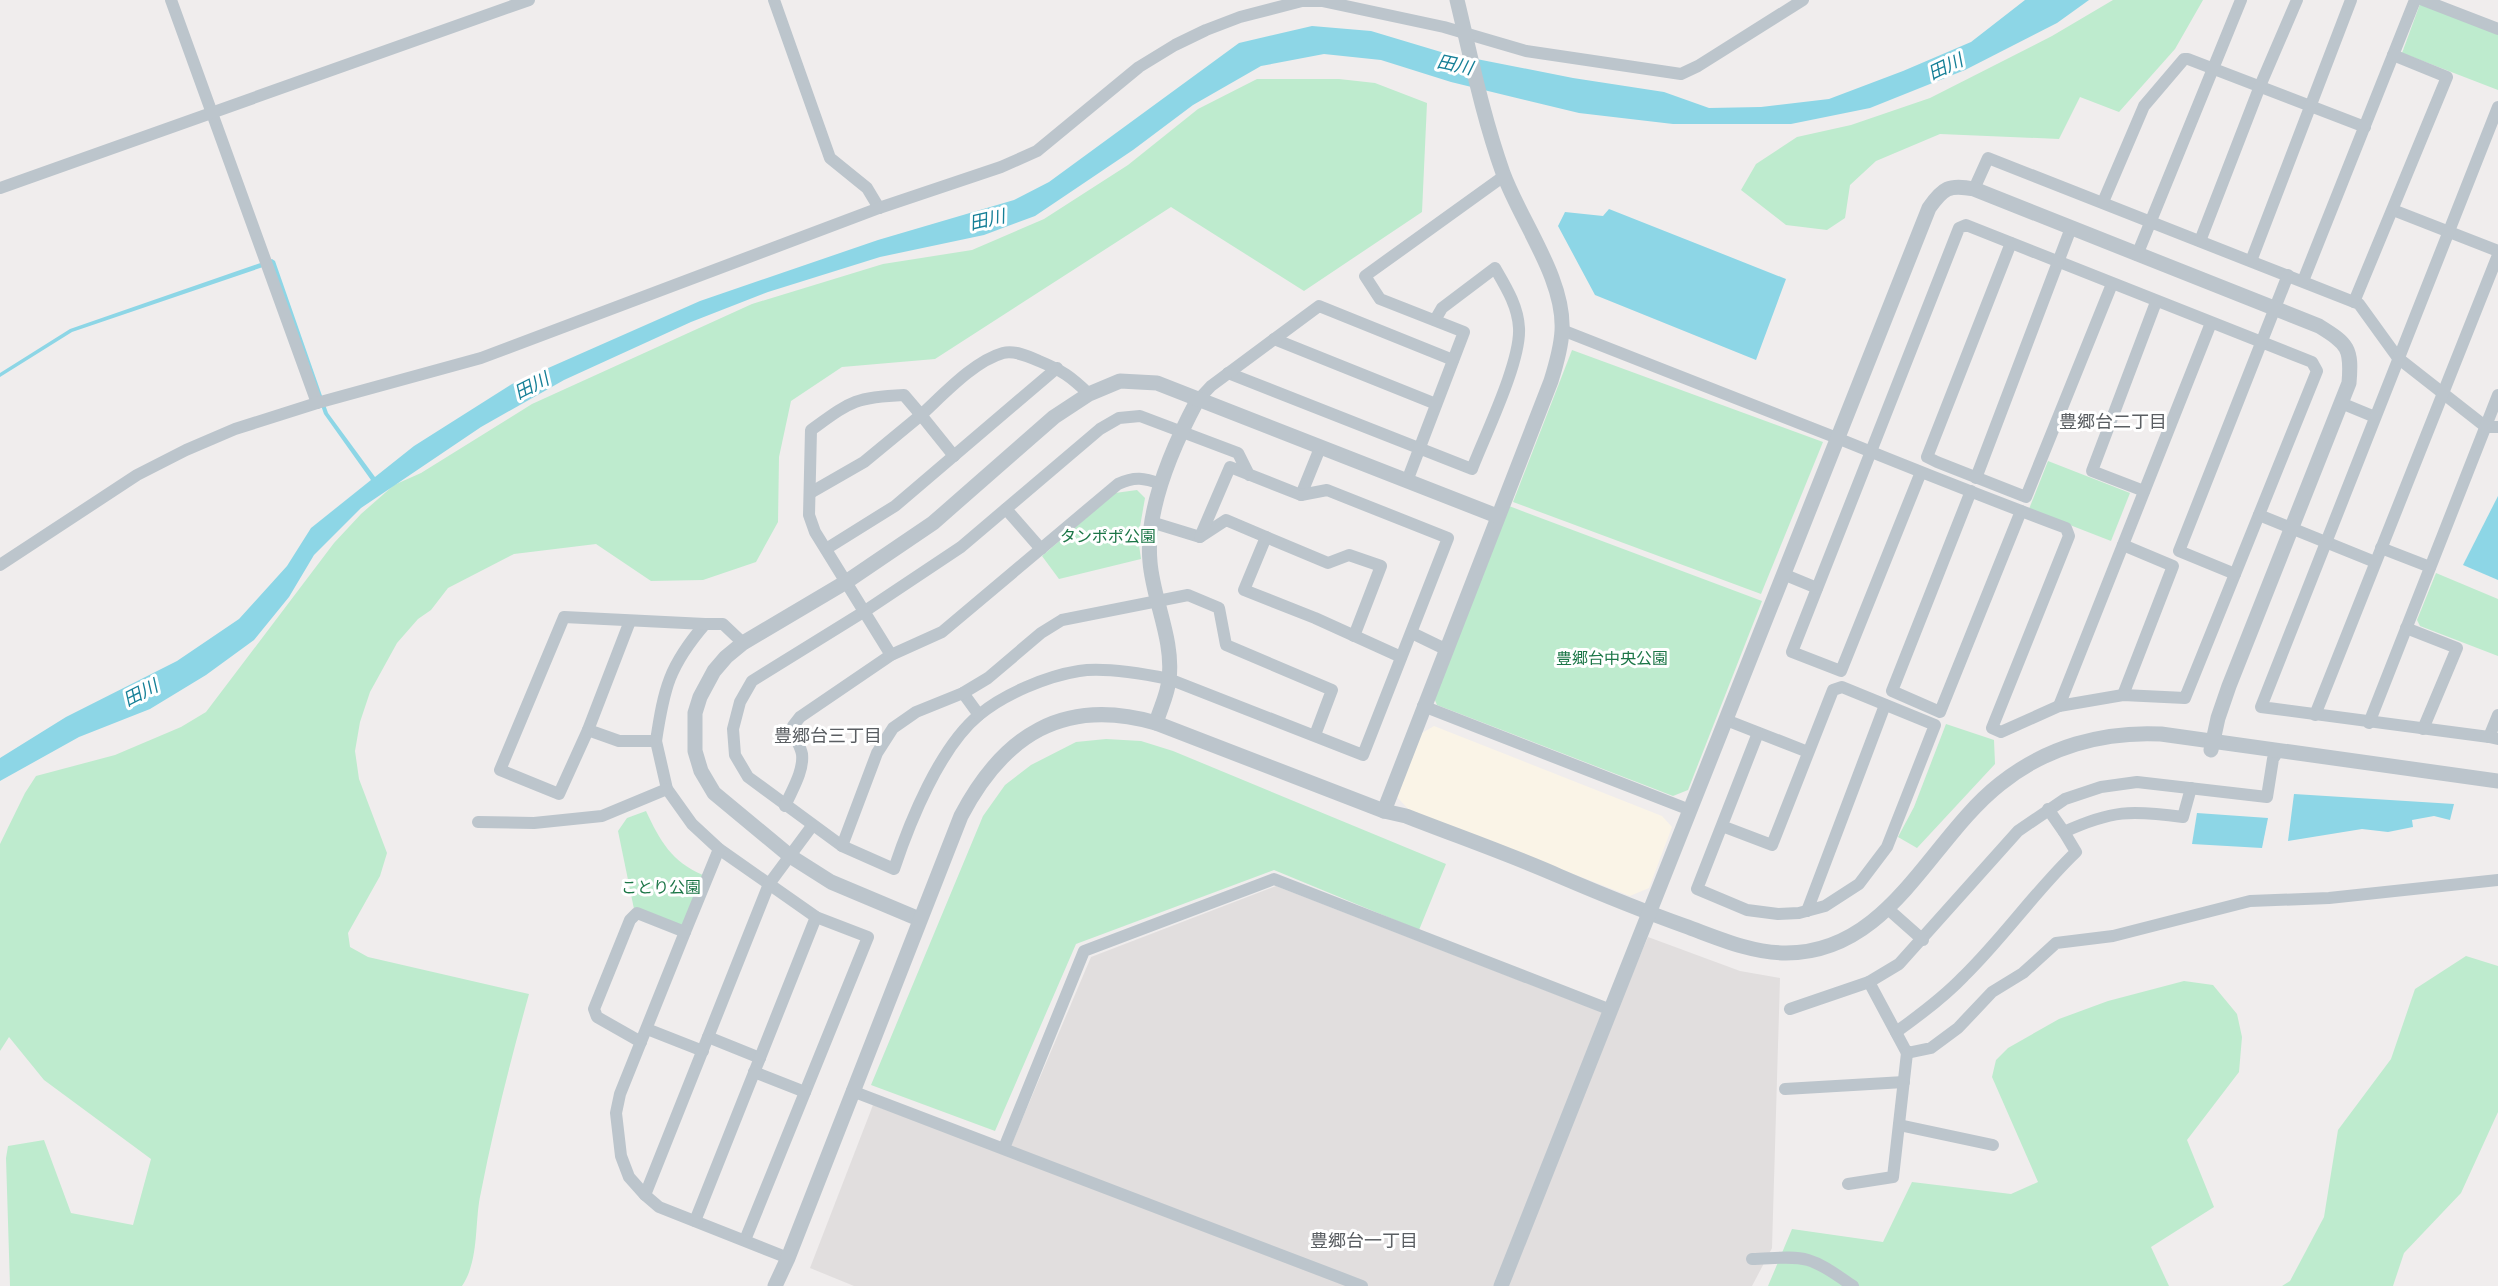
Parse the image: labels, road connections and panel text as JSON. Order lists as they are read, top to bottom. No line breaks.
{"districts":["豊郷台二丁目","豊郷台三丁目","豊郷台一丁目"],"water":["田川"],"parks":["タンポポ公園","豊郷台中央公園","ことり公園"]}
